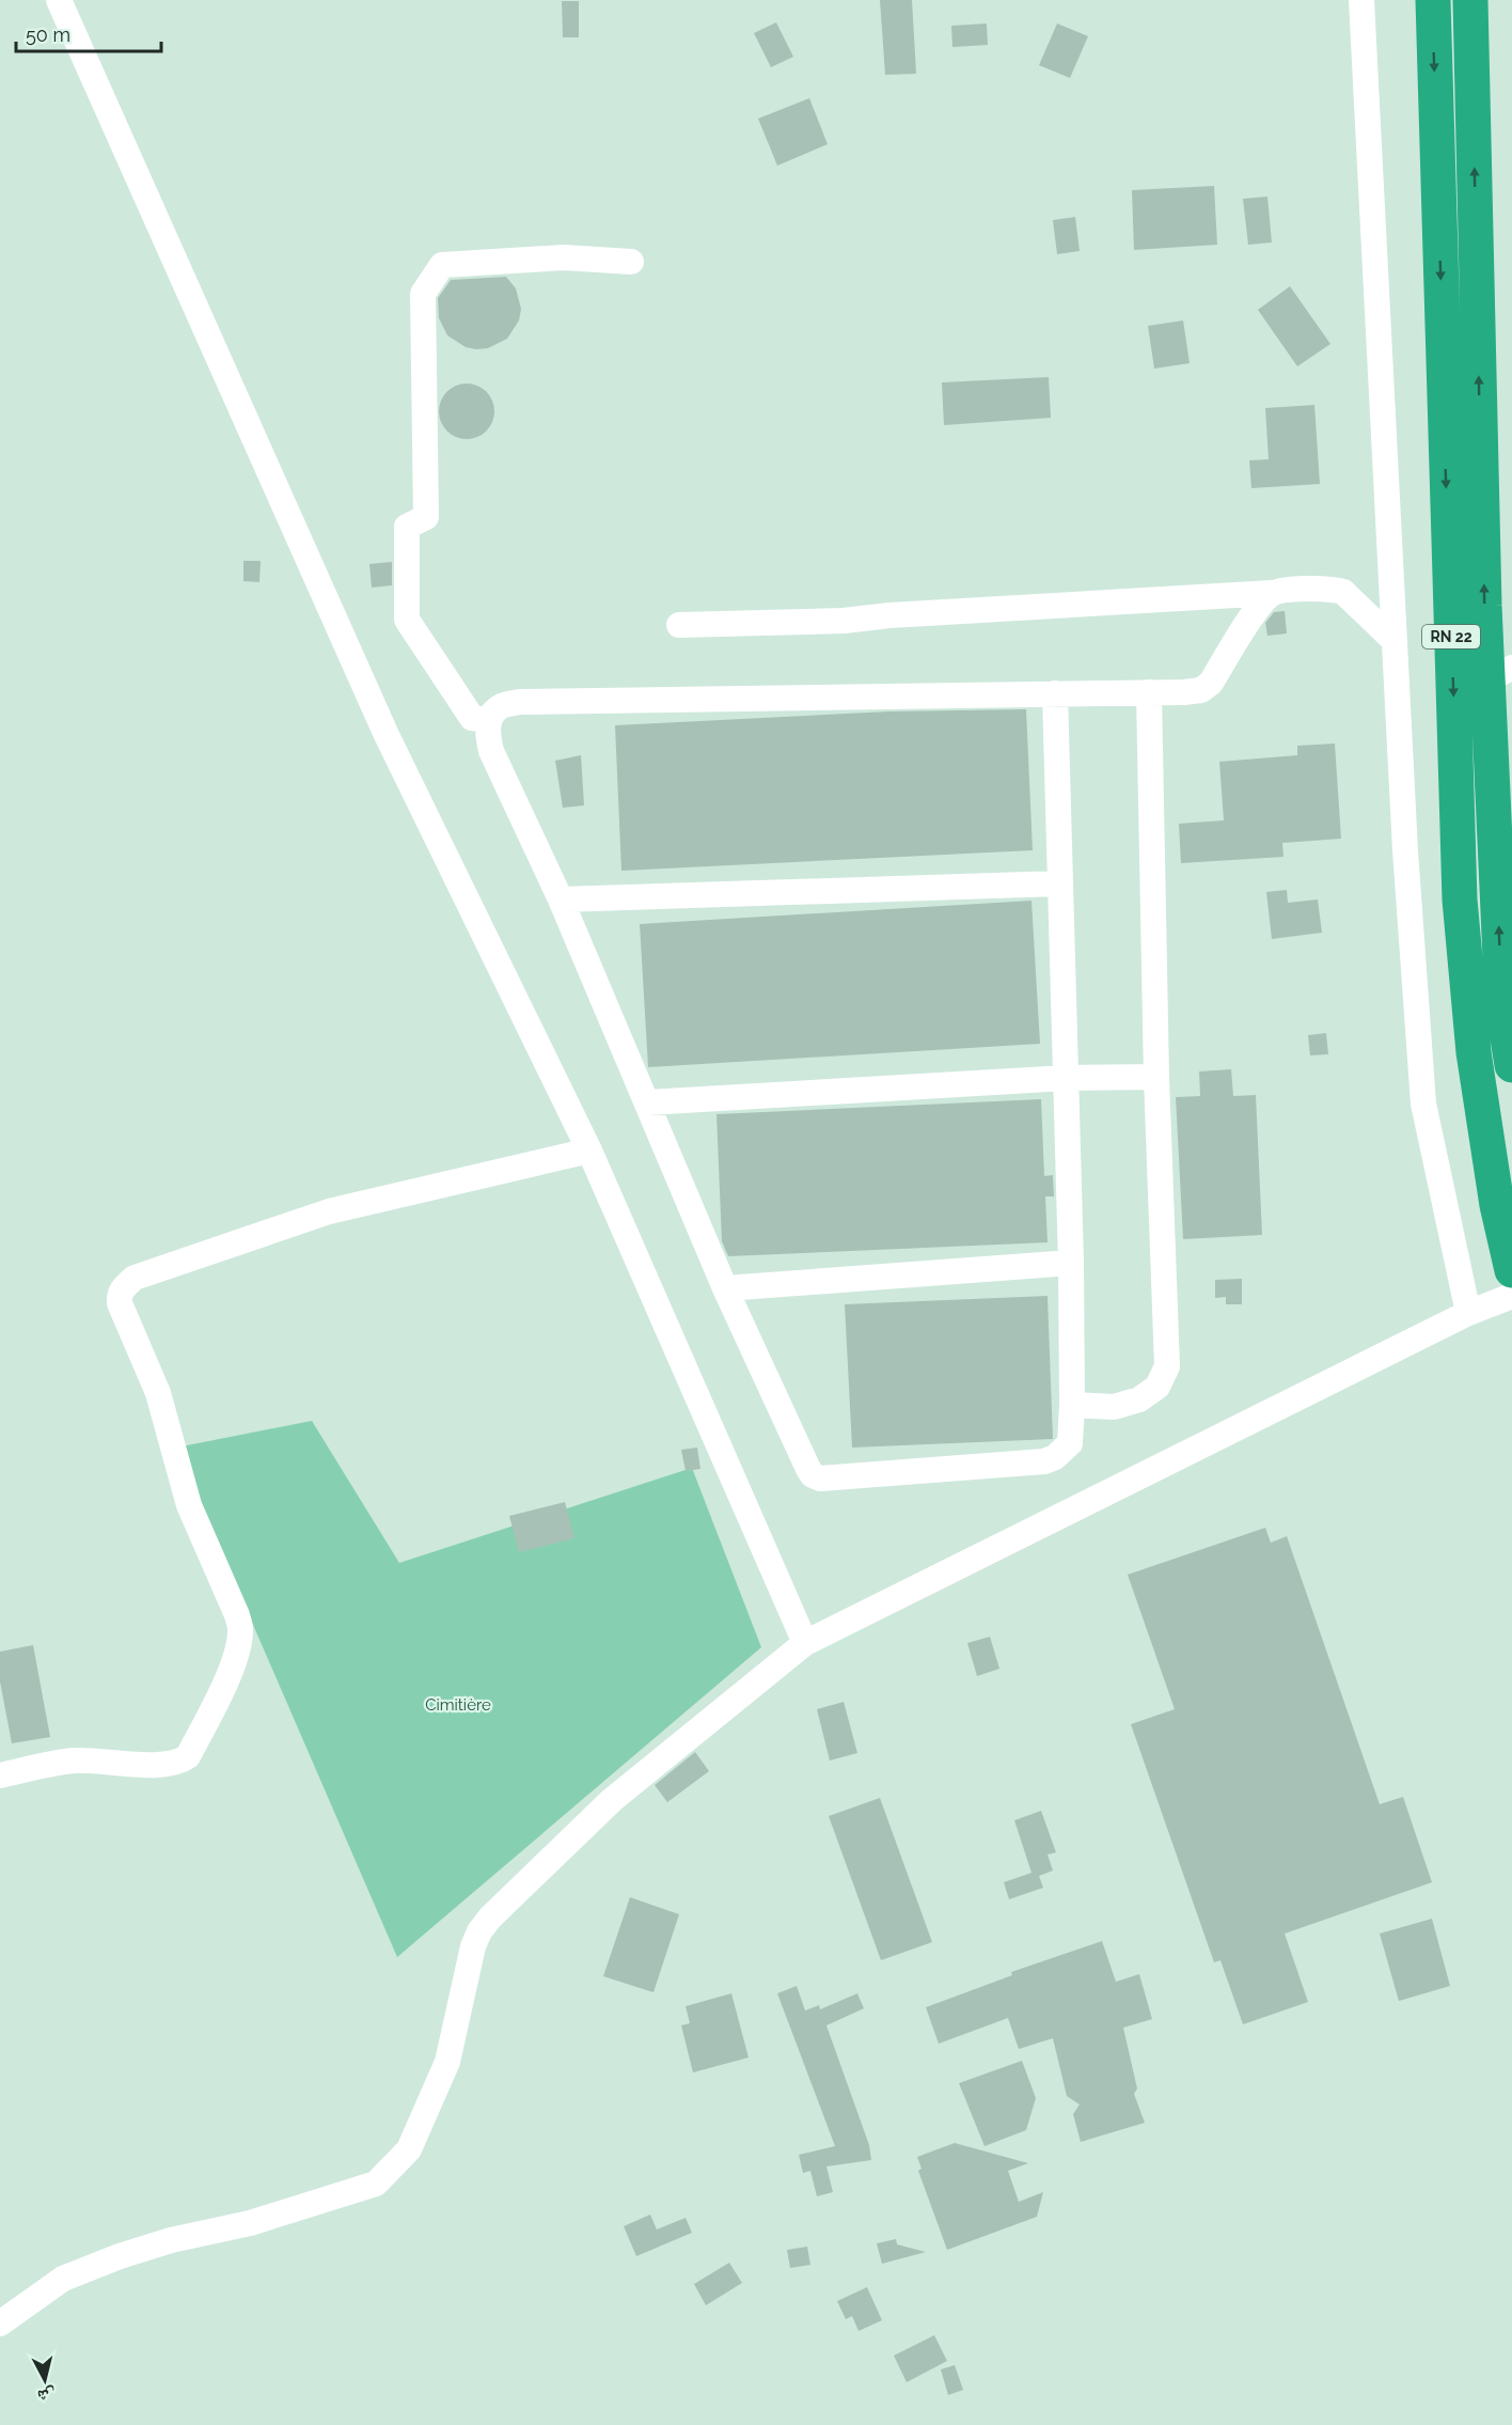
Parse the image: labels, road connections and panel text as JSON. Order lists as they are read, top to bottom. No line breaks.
{"streets":{"highway":["RN 22"]},"parks":["Cimitière"],"scale_bar":"50 m","north":"bottom"}
